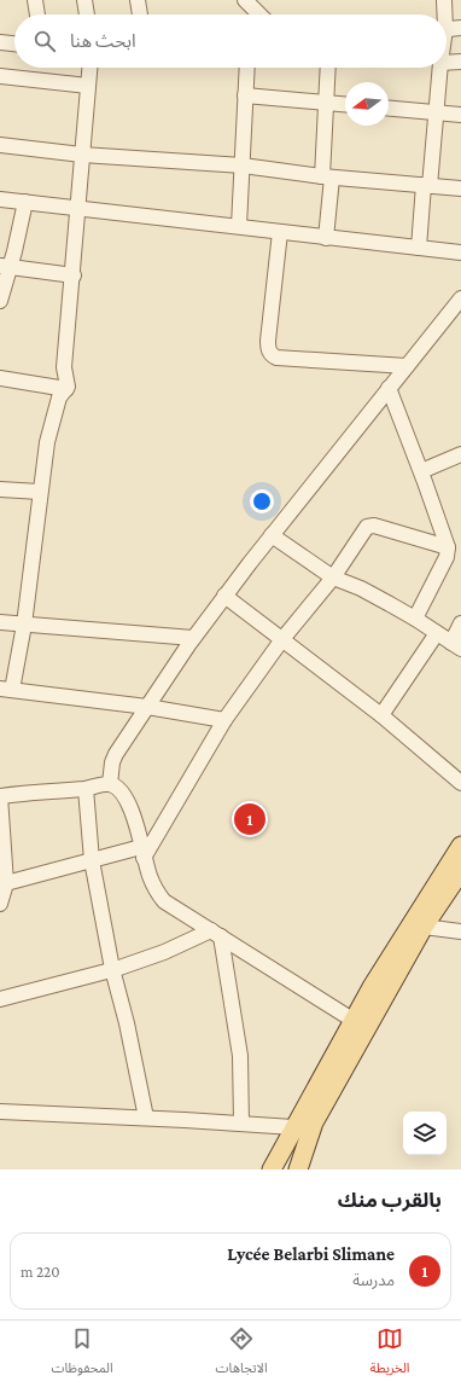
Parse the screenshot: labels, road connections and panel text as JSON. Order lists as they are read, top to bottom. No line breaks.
{"north":"left","page":{"search":"ابحث هنا","pins":"1","heading":"بالقرب منك","list":[{"mark":"1","name":"Lycée Belarbi Slimane","note":"مدرسة","value":"220 m"}],"nav":["الخريطة","الاتجاهات","المحفوظات"]}}
